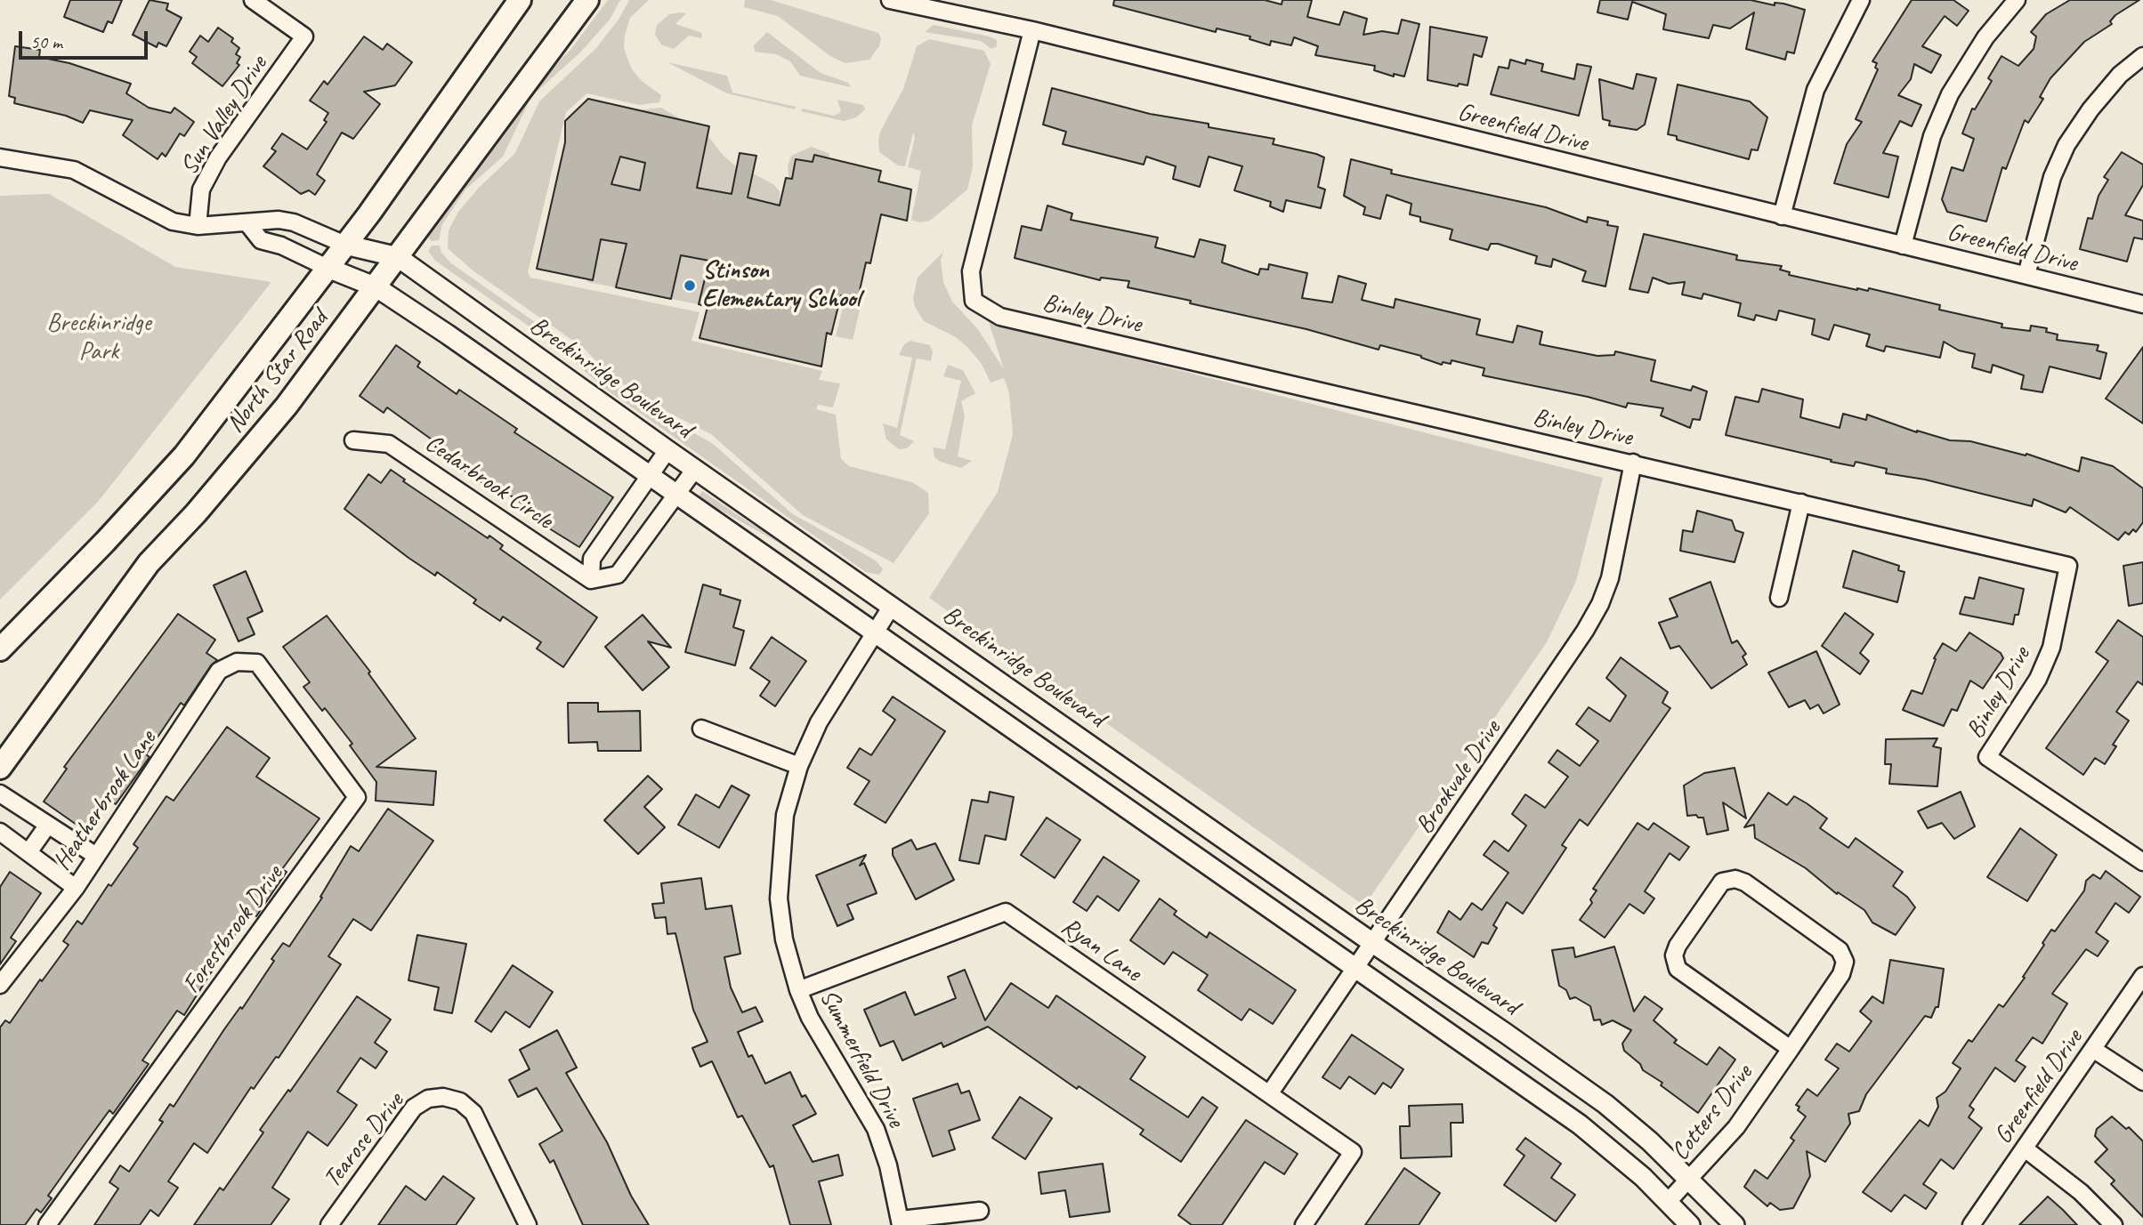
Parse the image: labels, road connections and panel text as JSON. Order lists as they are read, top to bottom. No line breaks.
{"streets":{"main road":["North Star Road"],"street":["Sun Valley Drive","Greenfield Drive","Binley Drive","Breckinridge Boulevard","Cedarbrook Circle","Brookvale Drive","Heatherbrook Lane","Forestbrook Drive","Ryan Lane","Summerfield Drive","Cotters Drive","Tearose Drive"]},"crossings":[["Sun Valley Drive","Breckinridge Boulevard"],["Greenfield Drive","Binley Drive"],["Binley Drive","Brookvale Drive"],["North Star Road","Breckinridge Boulevard"],["Breckinridge Boulevard","Brookvale Drive"],["Breckinridge Boulevard","Summerfield Drive"],["Breckinridge Boulevard","Cotters Drive"],["Brookvale Drive","Ryan Lane"],["Heatherbrook Lane","Forestbrook Drive"],["Ryan Lane","Summerfield Drive"]],"parks":["Breckinridge Park"],"places":["Stinson Elementary School"],"scale_bar":"50 m"}
